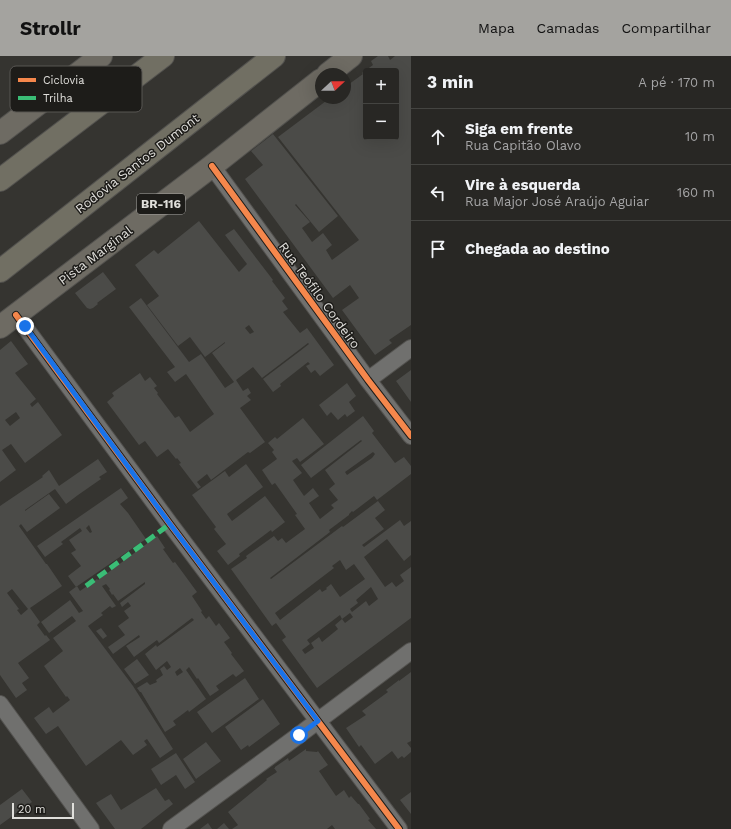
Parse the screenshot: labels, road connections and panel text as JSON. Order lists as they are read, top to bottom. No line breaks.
{"streets":{"highway":["Rodovia Santos Dumont"],"main road":["BR-116","Pista Marginal"],"street":["Rua Teófilo Cordeiro"]},"crossings":[["Pista Marginal","Rua Teófilo Cordeiro"]],"legend":["Ciclovia","Trilha"],"scale_bar":"20 m","north":"right","page":{"header":"Strollr","nav":["Mapa","Camadas","Compartilhar"],"heading":["3 min","A pé · 170 m"],"map_buttons":["+","−"],"list":[["Siga em frente","Rua Capitão Olavo","10 m"],["Vire à esquerda","Rua Major José Araújo Aguiar","160 m"],"Chegada ao destino"],"scale":"20 m"}}
